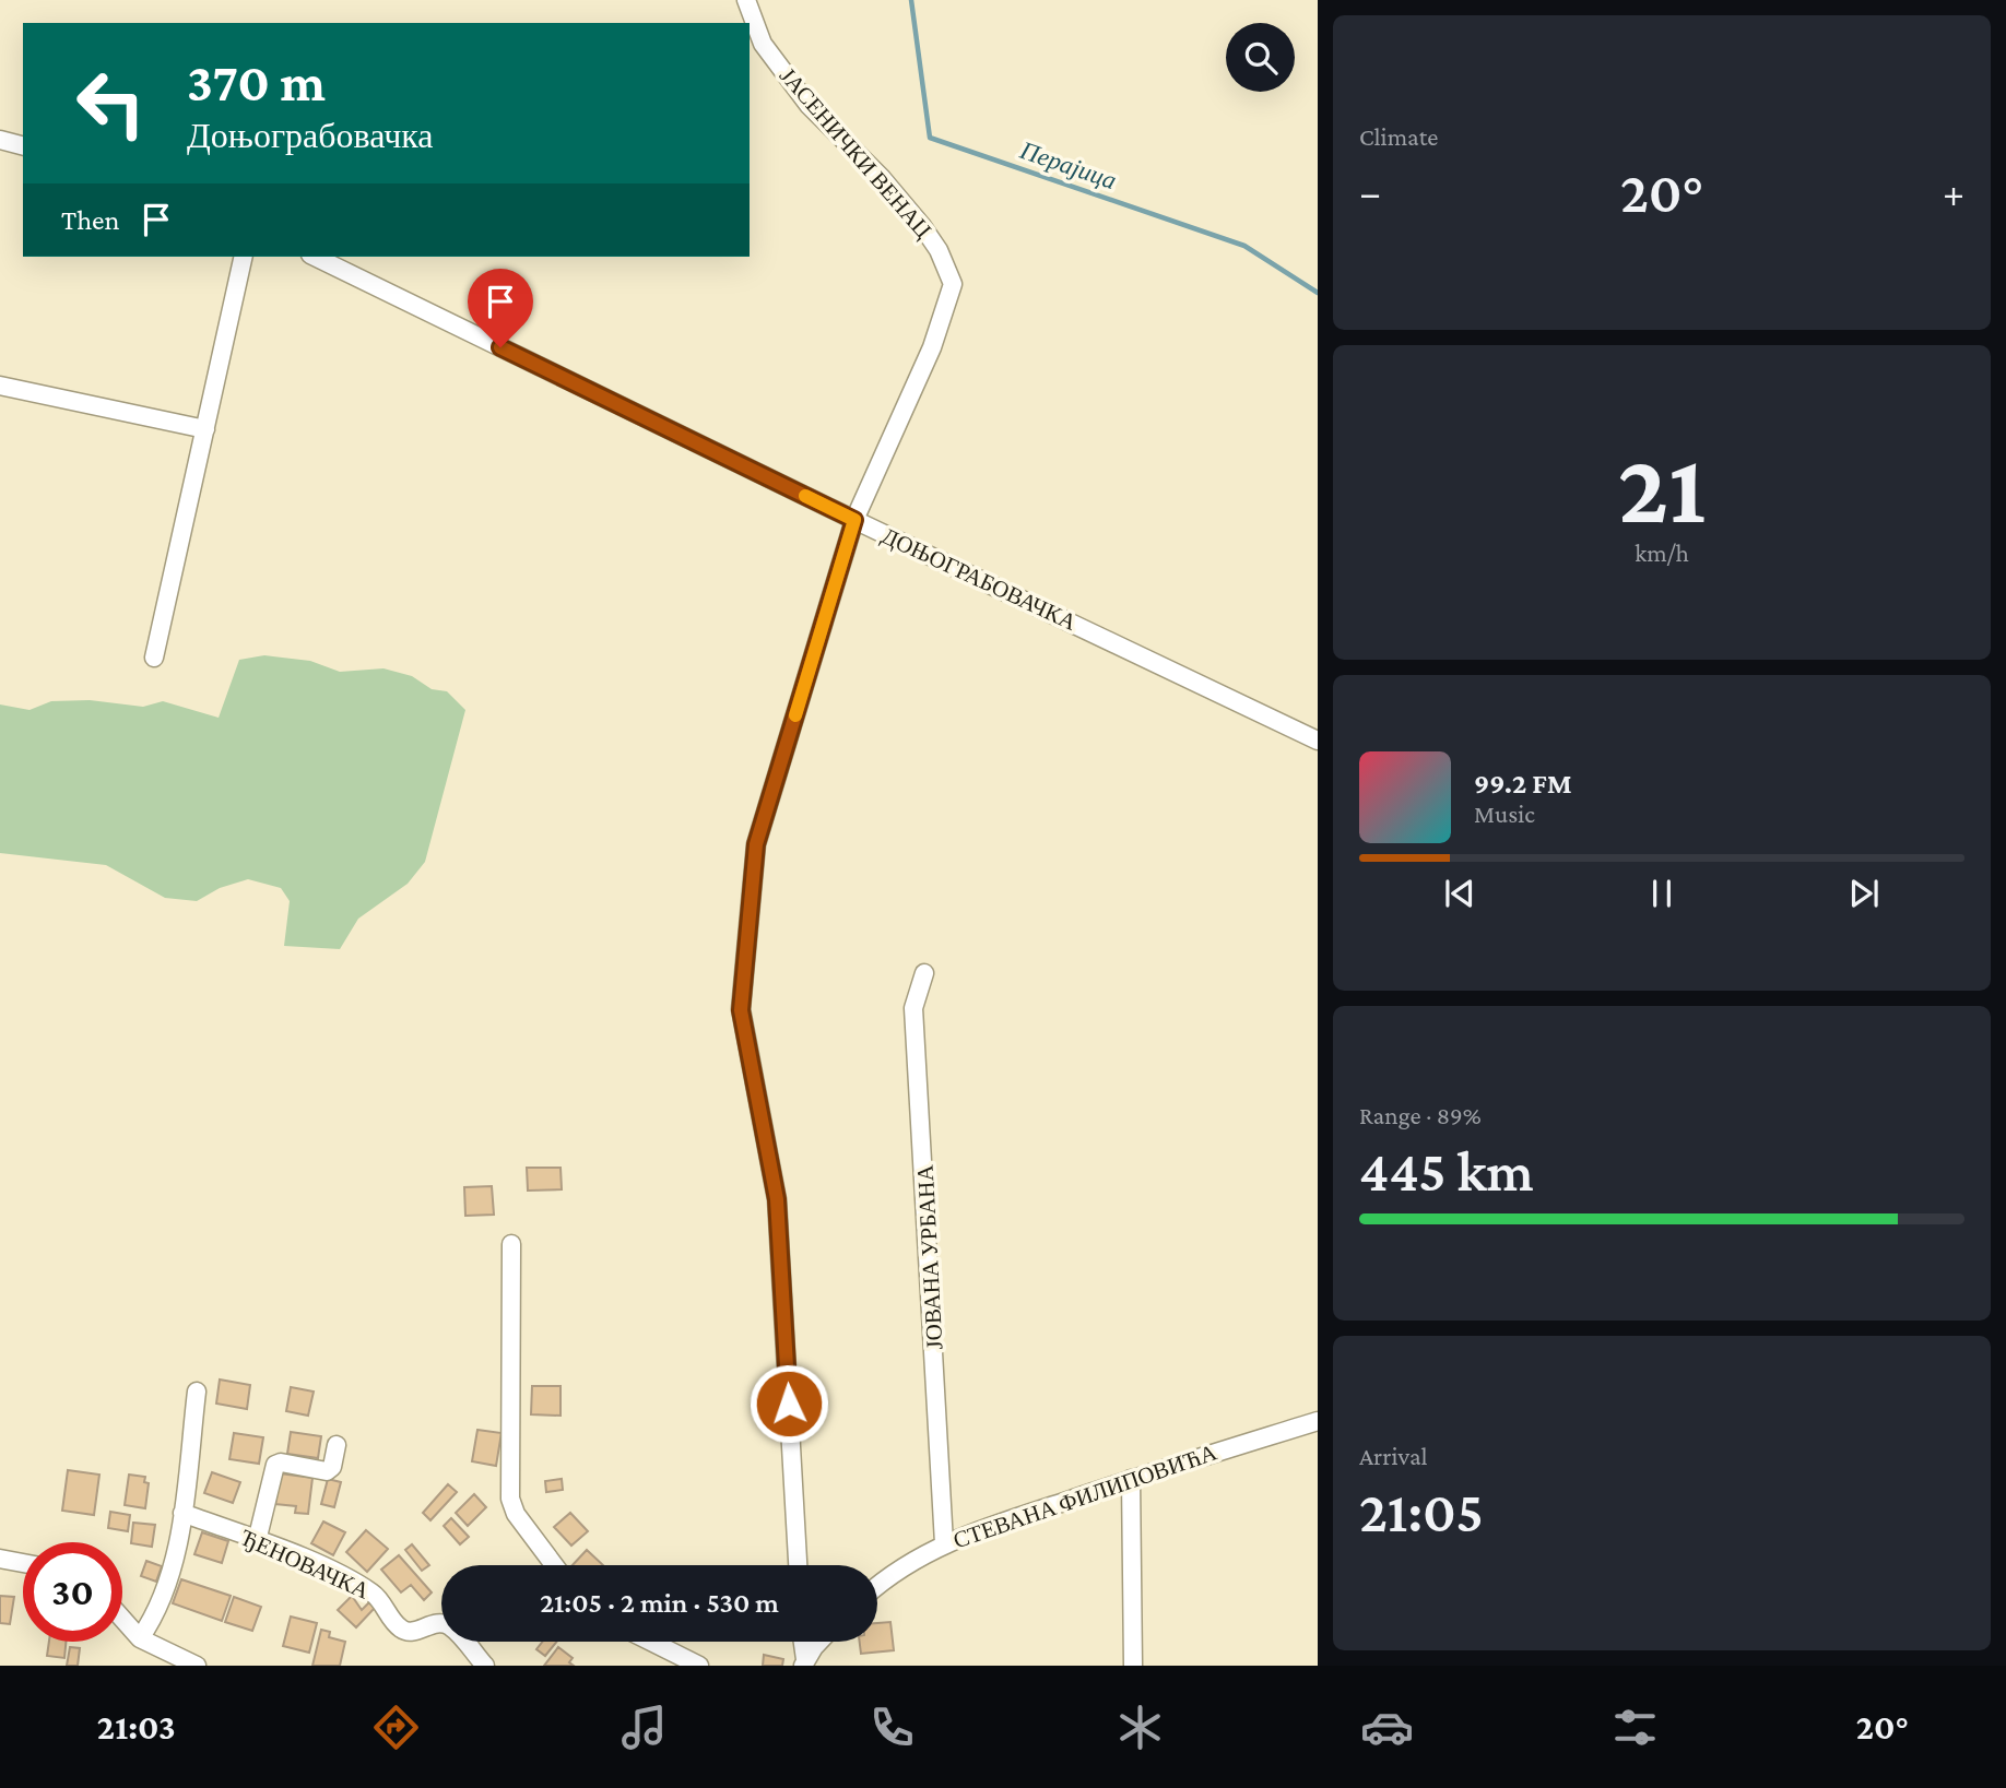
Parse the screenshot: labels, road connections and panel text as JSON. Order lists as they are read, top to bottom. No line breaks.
{"streets":{"street":["ЈАСЕНИЧКИ ВЕНАЦ","ДОЊОГРАБОВАЧКА","ЈОВАНА УРБАНА","СТЕВАНА ФИЛИПОВИЋА","ЂЕНОВАЧКА"]},"crossings":[["ЈАСЕНИЧКИ ВЕНАЦ","ДОЊОГРАБОВАЧКА"],["ЈОВАНА УРБАНА","СТЕВАНА ФИЛИПОВИЋА"]],"water":["Перајица"],"page":{"tile":["Climate",["21","km/h"],["Range · 89%","445 km"],["Arrival","21:05"]],"turn":["370 m","Доњограбовачка"],"heat":["−","20°","+"],"then":"Then","song":["99.2 FM","Music"],"limit":"30","trip":"21:05 · 2 min · 530 m","tabs":["21:03","20°"]}}
